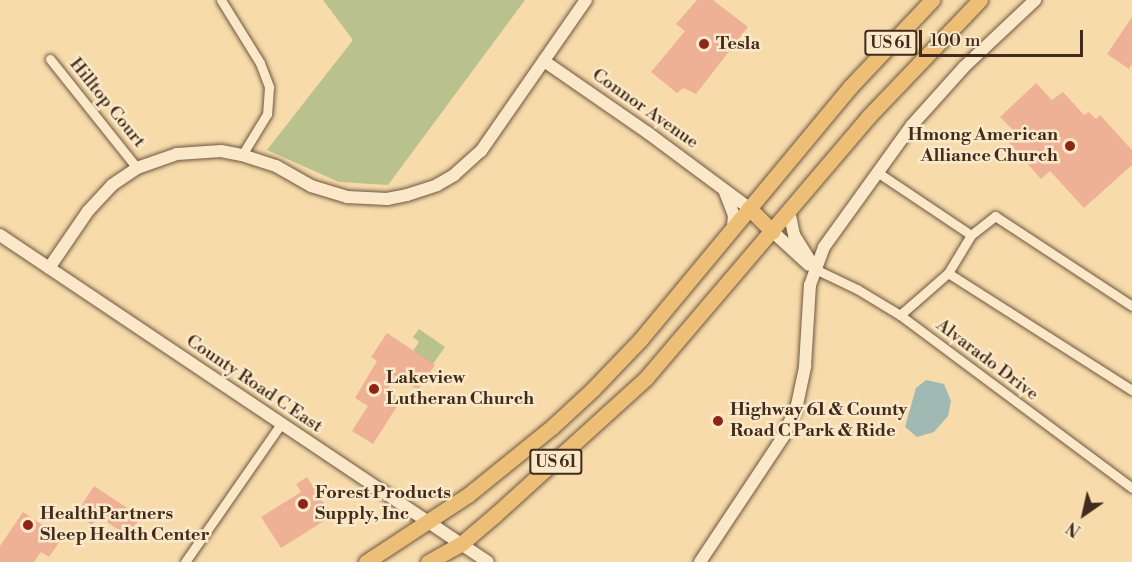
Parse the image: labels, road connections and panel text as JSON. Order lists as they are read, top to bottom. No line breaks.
{"streets":{"main road":["US 61","Connor Avenue"],"street":["Hilltop Court","Alvarado Drive","County Road C East"]},"crossings":[["US 61","Connor Avenue"],["US 61","County Road C East"]],"places":["Tesla","Hmong American Alliance Church","Lakeview Lutheran Church","Highway 61 & County Road C Park & Ride","Forest Products Supply, Inc","HealthPartners Sleep Health Center"],"scale_bar":"100 m","north":"bottom left"}
